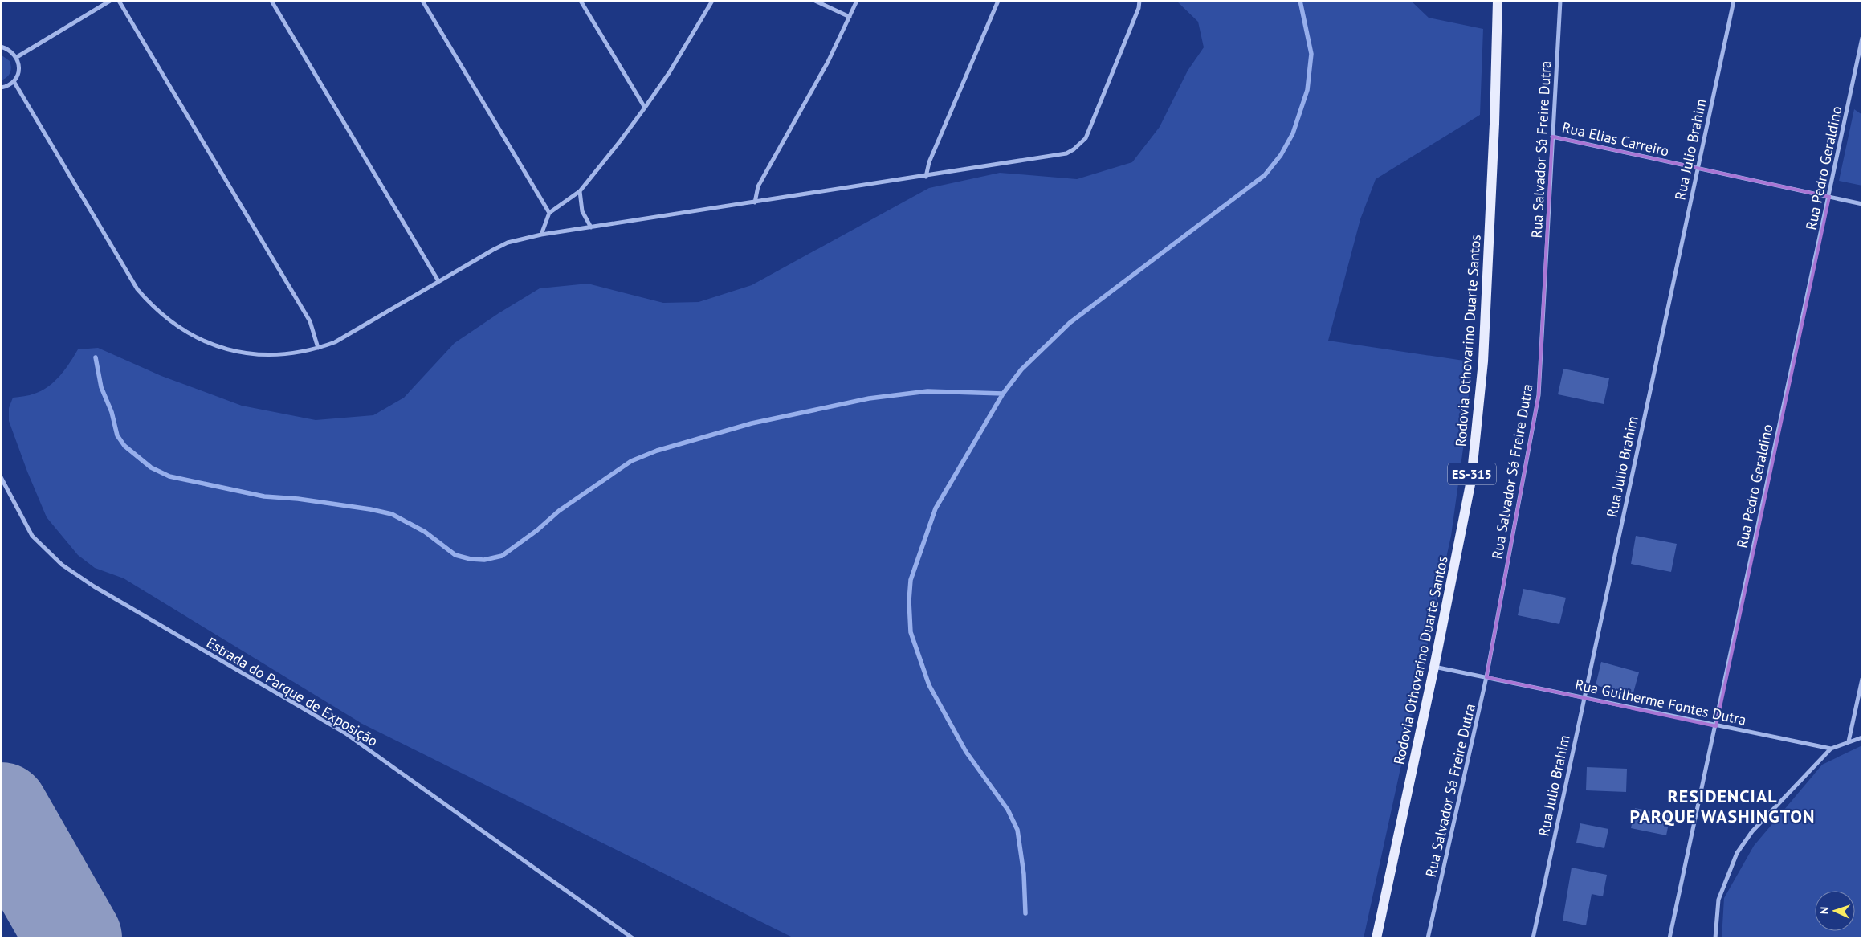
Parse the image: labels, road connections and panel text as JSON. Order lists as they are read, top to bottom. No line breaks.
{"streets":{"main road":["Rodovia Othovarino Duarte Santos","ES-315"],"street":["Rua Elias Carreiro","Rua Salvador Sá Freire Dutra","Rua Julio Brahim","Rua Pedro Geraldino","Estrada do Parque de Exposição","Rua Guilherme Fontes Dutra"]},"crossings":[["Rua Elias Carreiro","Rua Salvador Sá Freire Dutra"],["Rua Elias Carreiro","Rua Julio Brahim"],["Rua Elias Carreiro","Rua Pedro Geraldino"],["Rua Salvador Sá Freire Dutra","Rua Guilherme Fontes Dutra"],["Rua Julio Brahim","Rua Guilherme Fontes Dutra"],["Rua Pedro Geraldino","Rua Guilherme Fontes Dutra"],["Rodovia Othovarino Duarte Santos","Rua Guilherme Fontes Dutra"]],"districts":["RESIDENCIAL PARQUE WASHINGTON"],"north":"left"}
